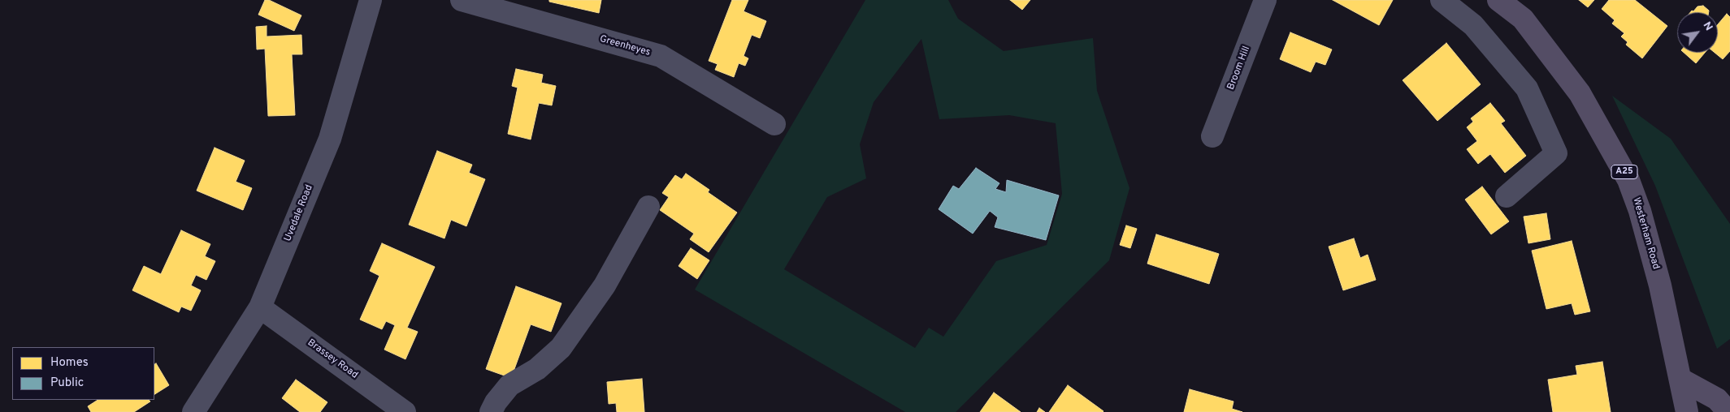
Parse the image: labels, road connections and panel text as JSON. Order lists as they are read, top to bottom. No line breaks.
{"streets":{"main road":["A25","Westerham Road"],"street":["Greenheyes","Broom Hill","Uvedale Road","Brassey Road"]},"crossings":[["Uvedale Road","Brassey Road"]],"legend":["Homes","Public"],"north":"top right"}
